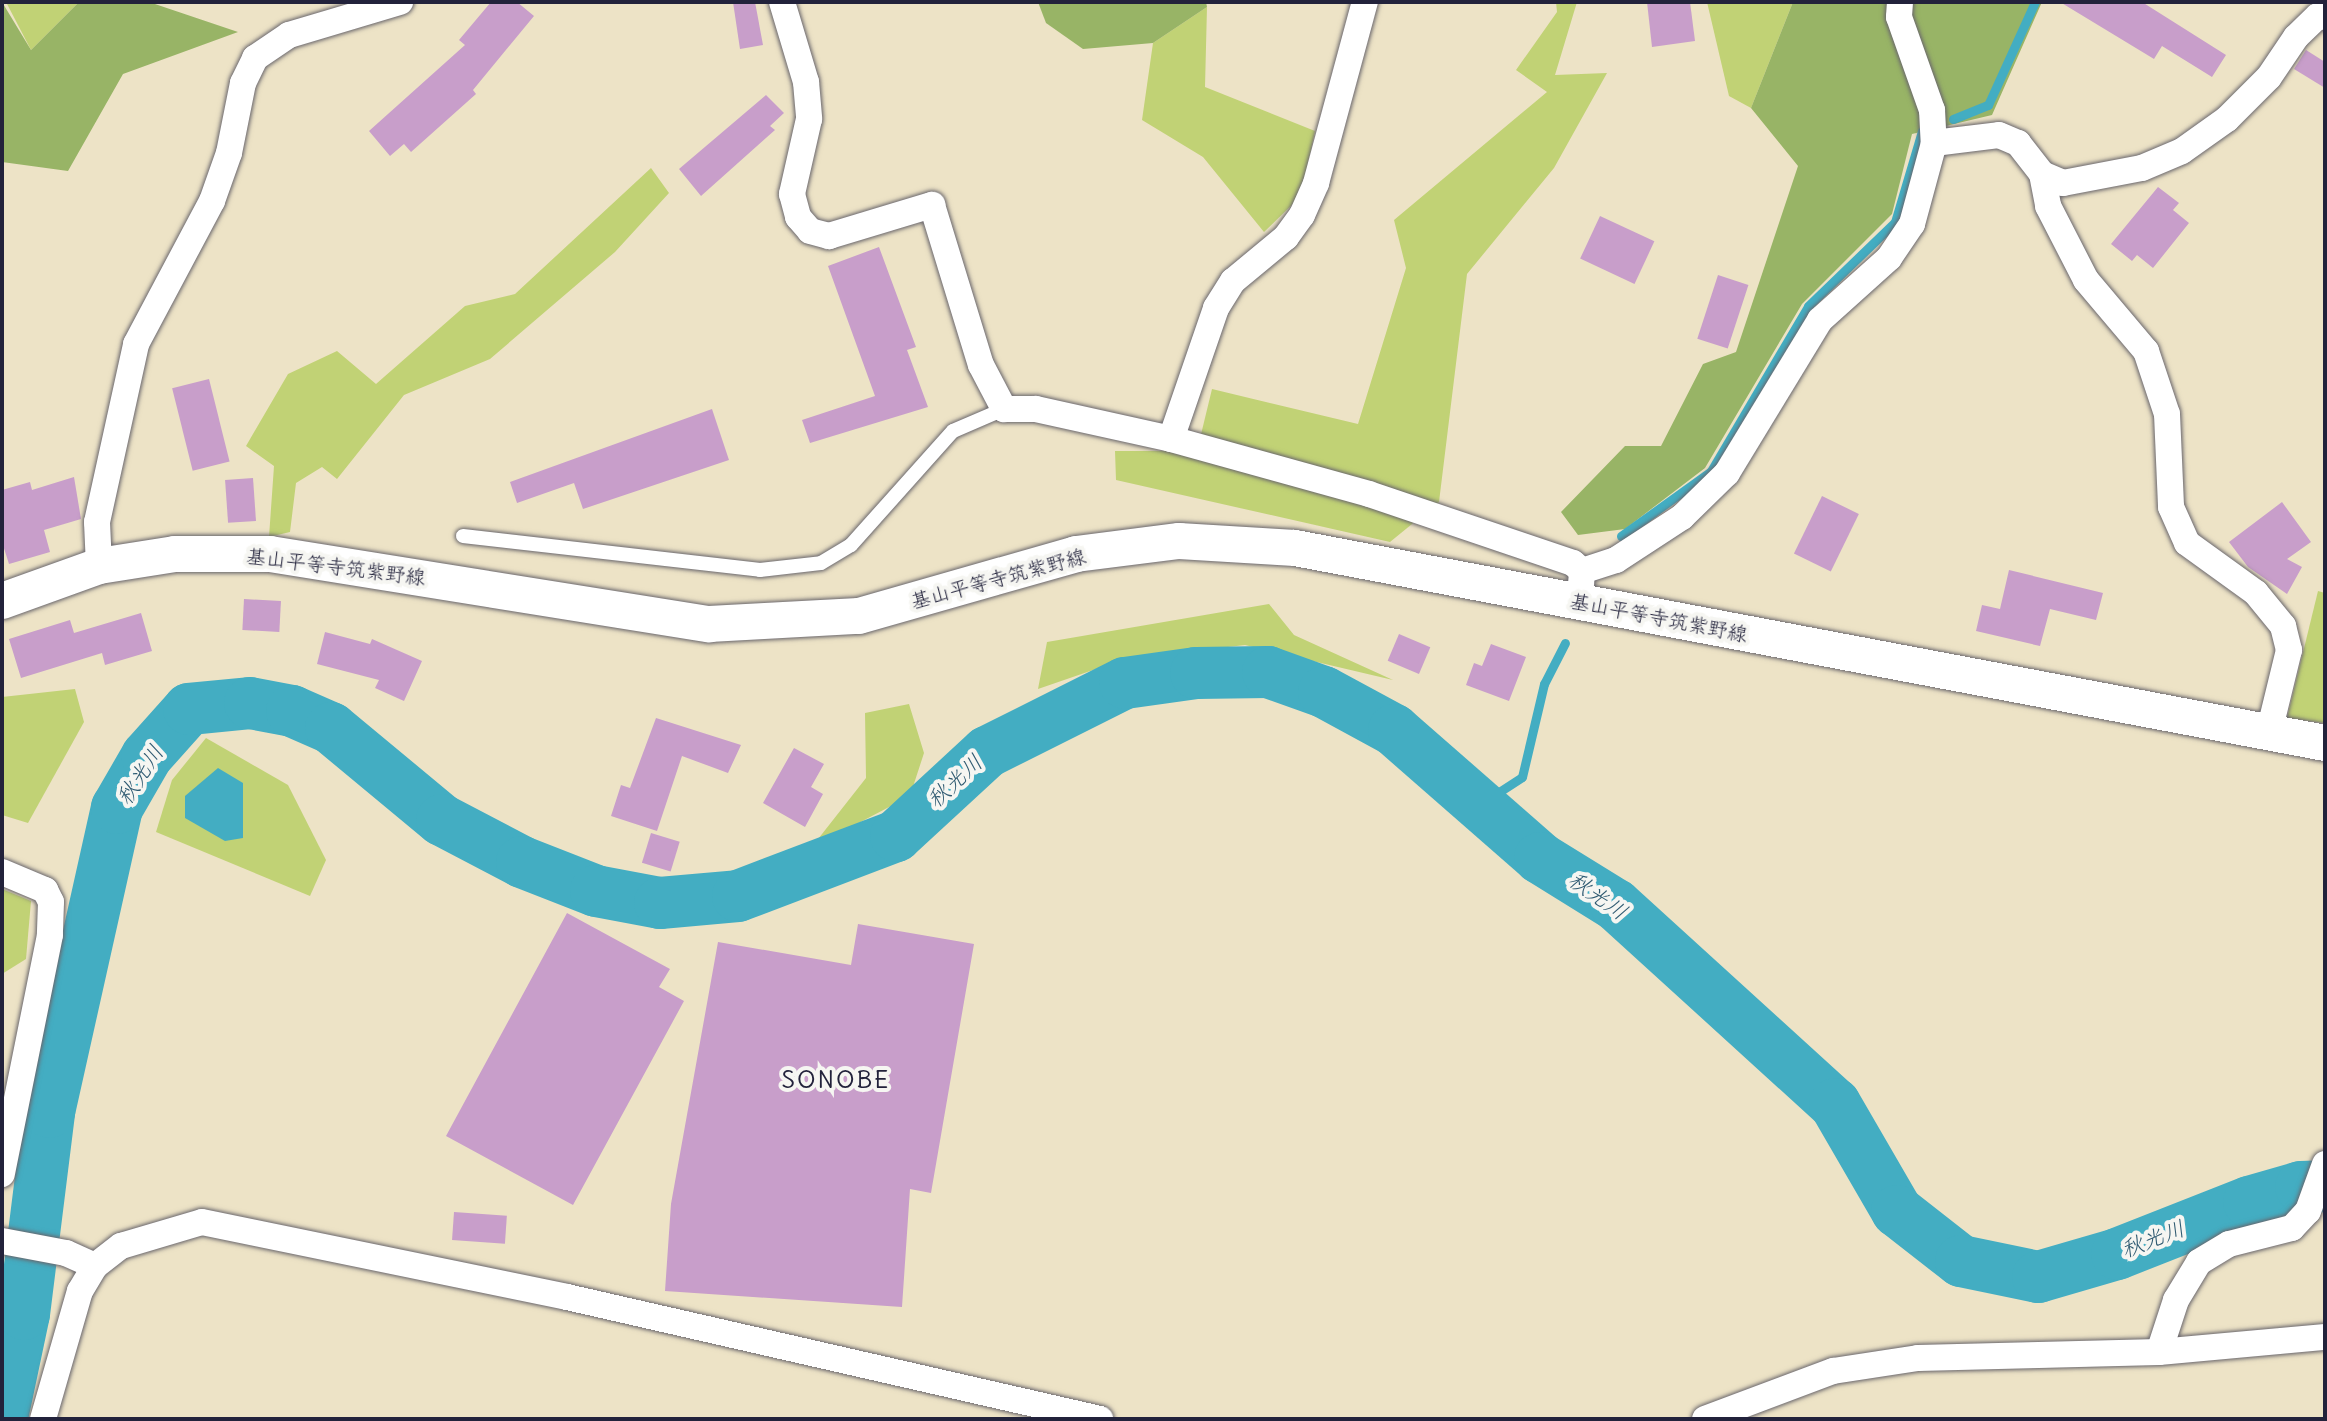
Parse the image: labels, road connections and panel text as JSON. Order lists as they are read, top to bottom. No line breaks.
{"streets":{"main road":["基山平等寺筑紫野線"]},"districts":["SONOBE"],"water":["秋光川"]}
